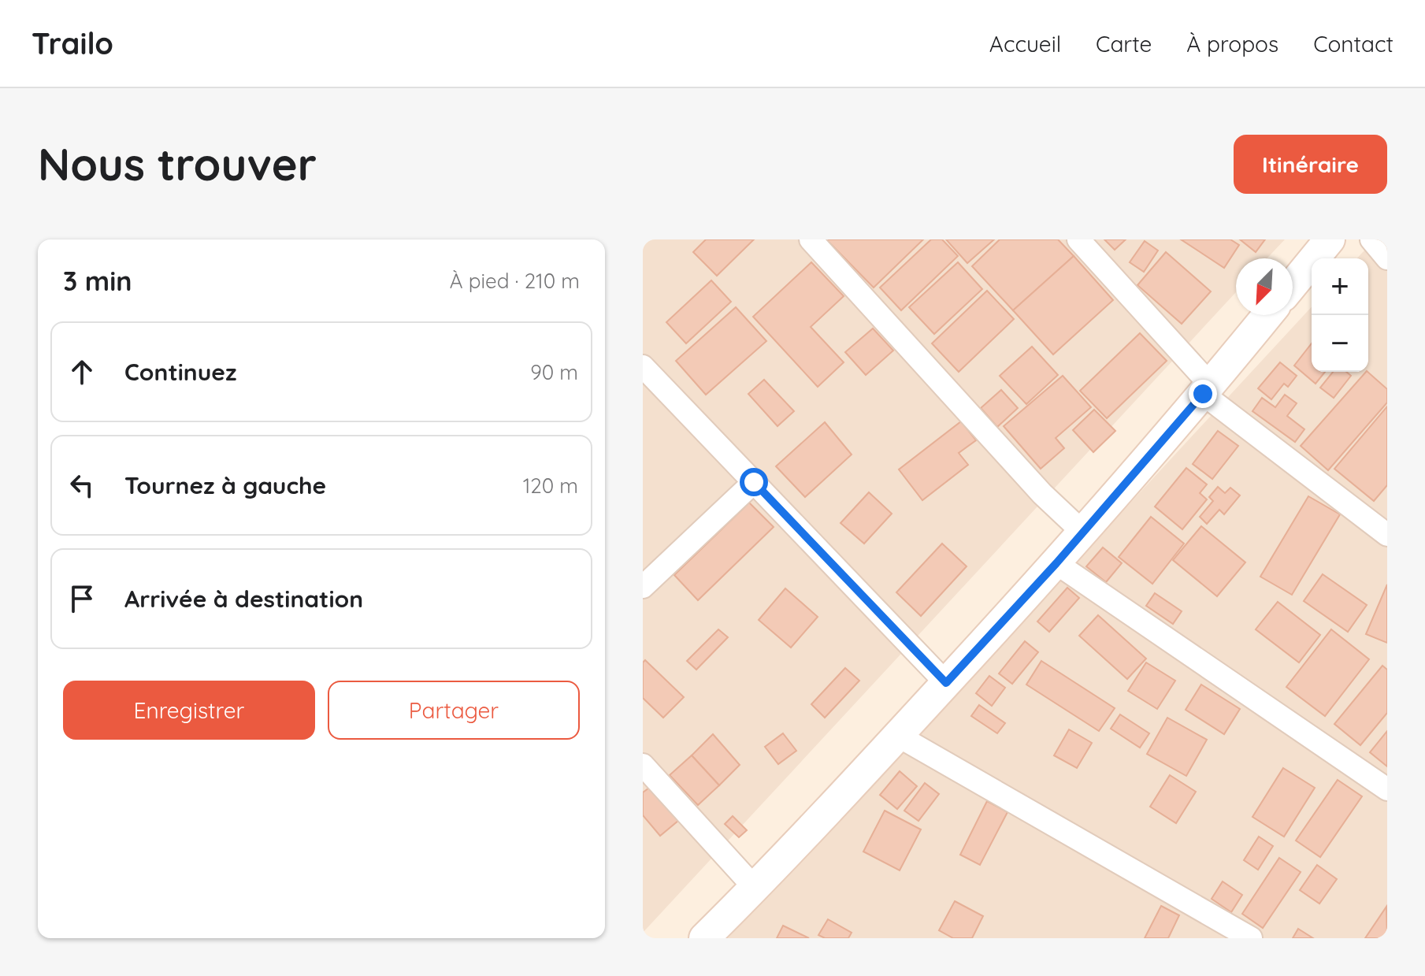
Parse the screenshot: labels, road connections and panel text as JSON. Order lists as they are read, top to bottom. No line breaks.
{"north":"bottom left","page":{"header":"Trailo","nav":["Accueil","Carte","À propos","Contact"],"buttons":["Itinéraire",["Enregistrer","Partager"]],"title":"Nous trouver","heading":["3 min","À pied · 210 m"],"map_buttons":["+","−"],"list":[["Continuez","90 m"],["Tournez à gauche","120 m"],"Arrivée à destination"]}}
